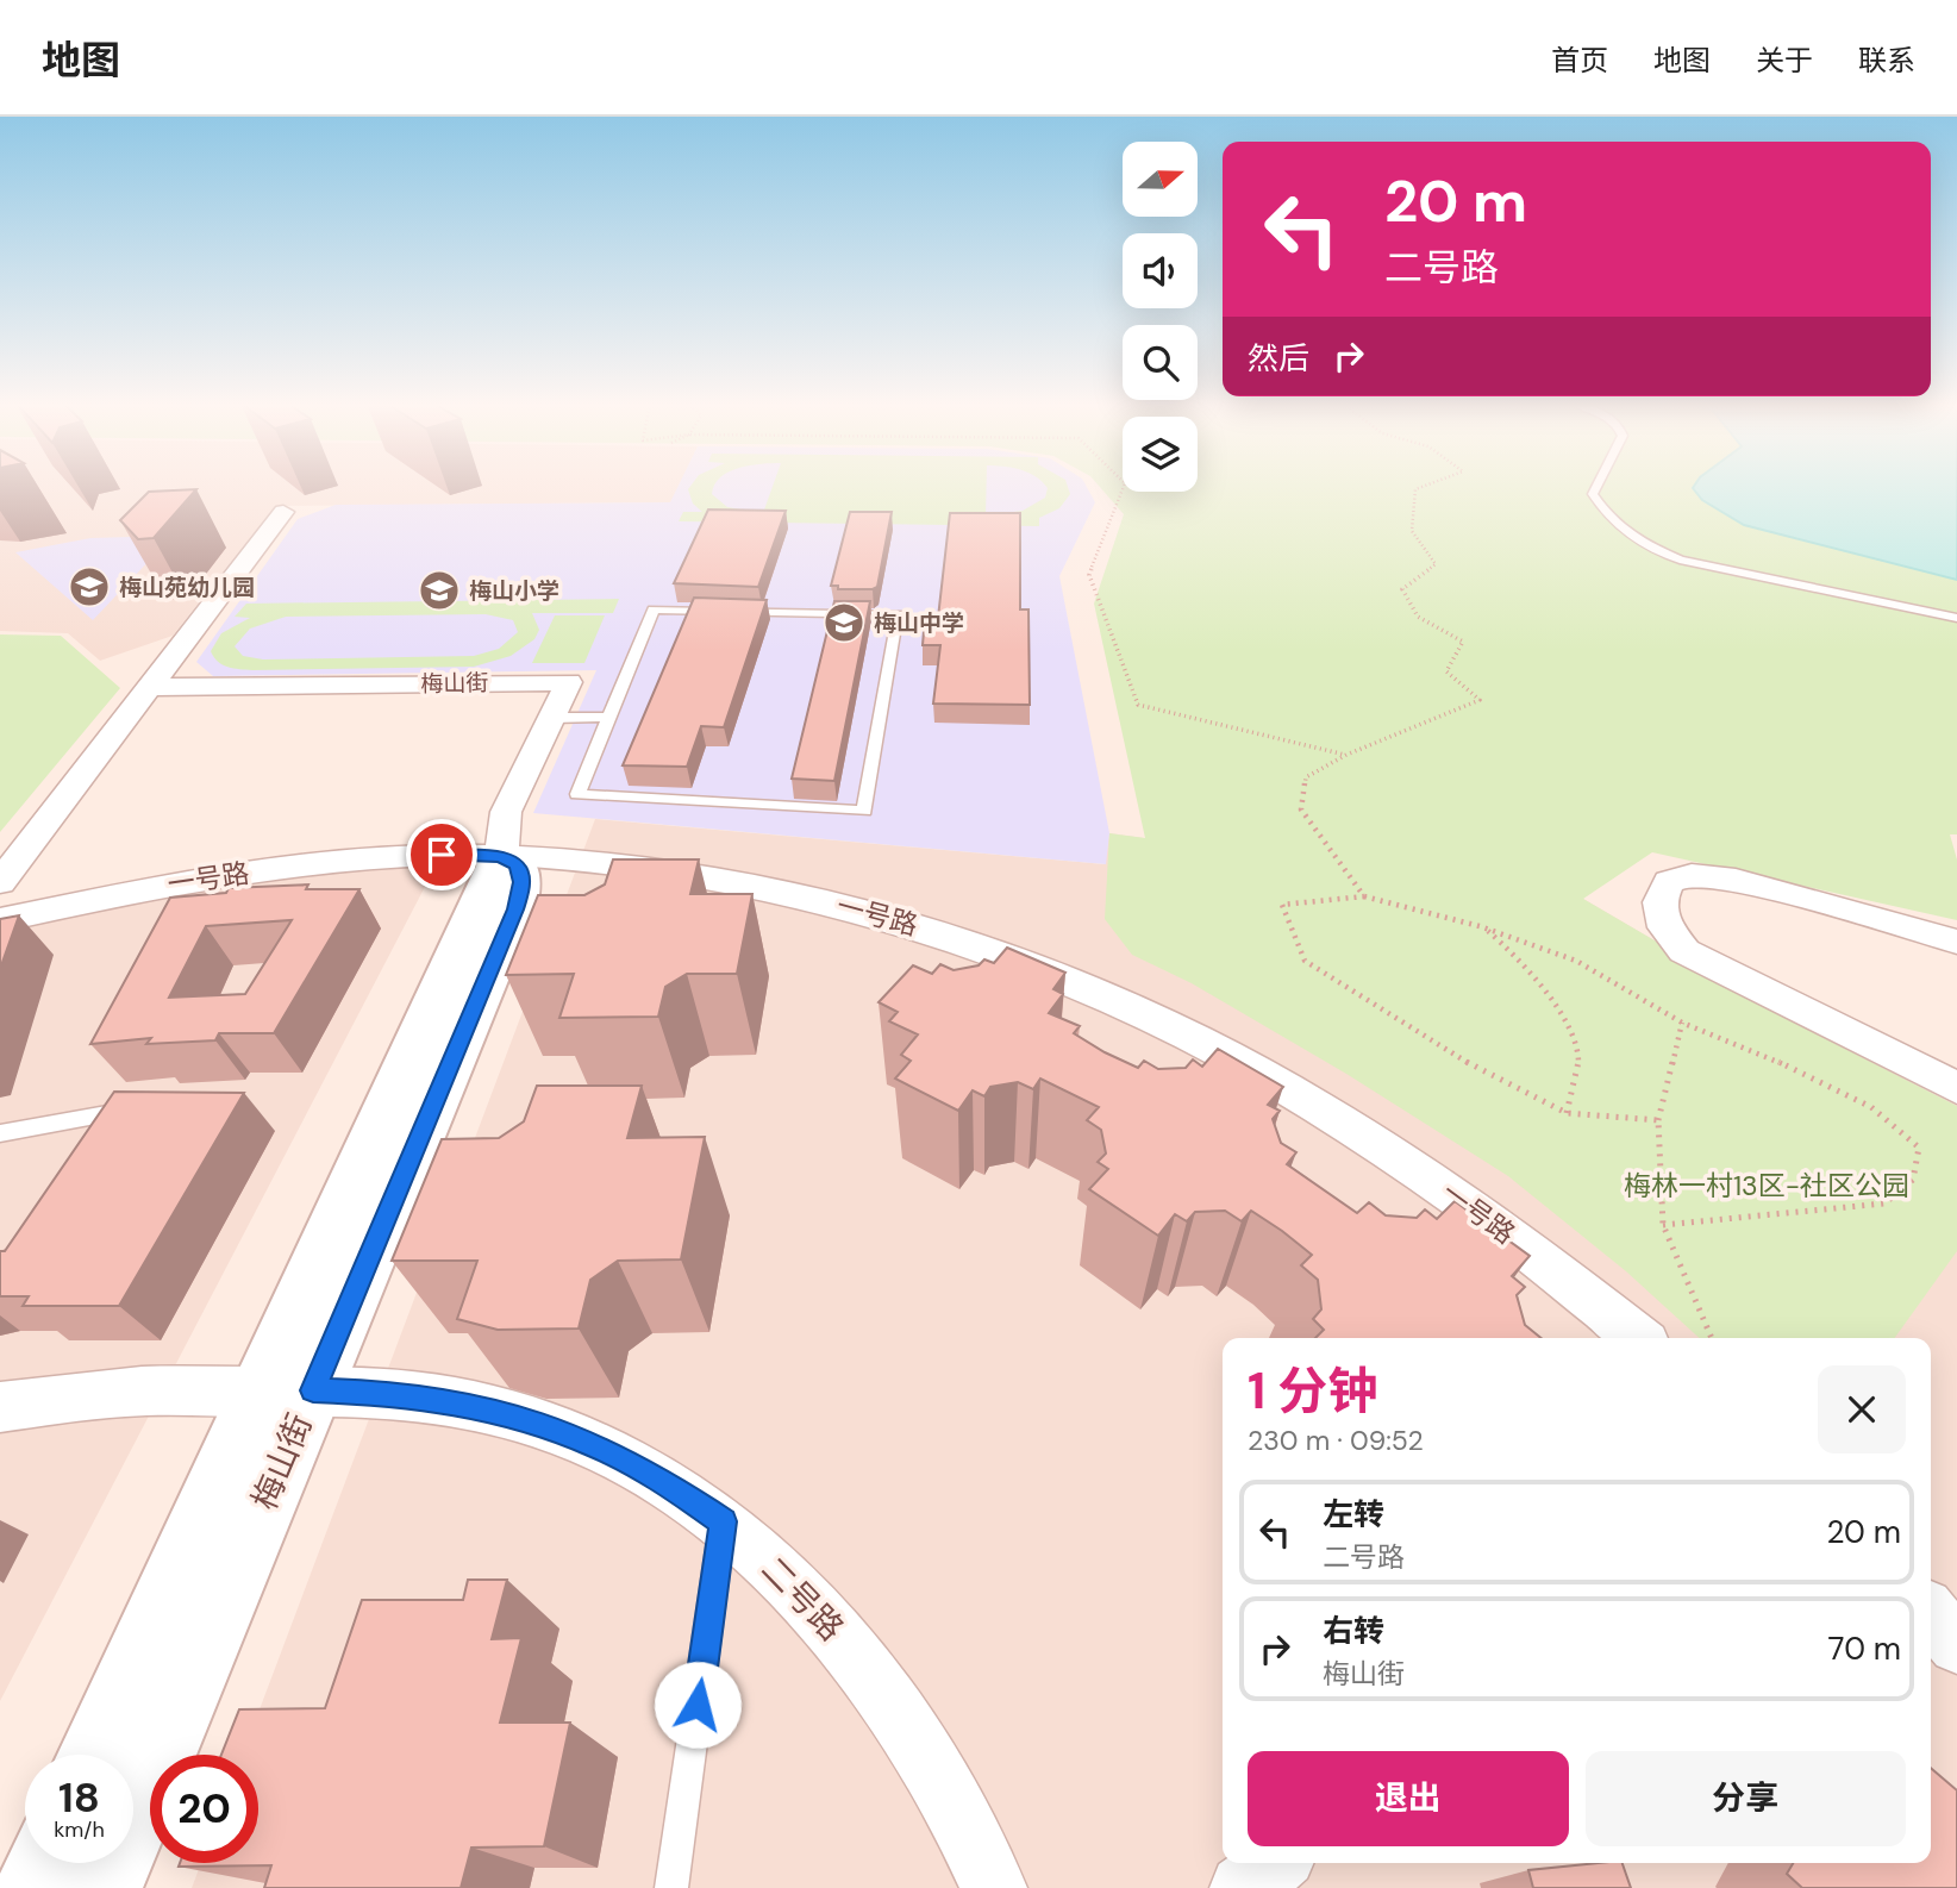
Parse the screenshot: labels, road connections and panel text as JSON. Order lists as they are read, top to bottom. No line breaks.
{"streets":{"street":["梅山街","一号路","二号路"]},"crossings":[["梅山街","一号路"],["梅山街","二号路"]],"parks":["梅林一村13区-社区公园"],"places":{"school or university":["梅山苑幼儿园","梅山小学","梅山中学"]},"north":"right","page":{"header":"地图","nav":["首页","地图","关于","联系"],"turn":["20 m","二号路"],"then":"然后","heading":["1 分钟","230 m · 09:52"],"list":[{"name":"左转","note":"二号路","value":"20 m"},{"name":"右转","note":"梅山街","value":"70 m"}],"buttons":["退出","分享"],"speed":"18 km/h","limit":"20"}}
